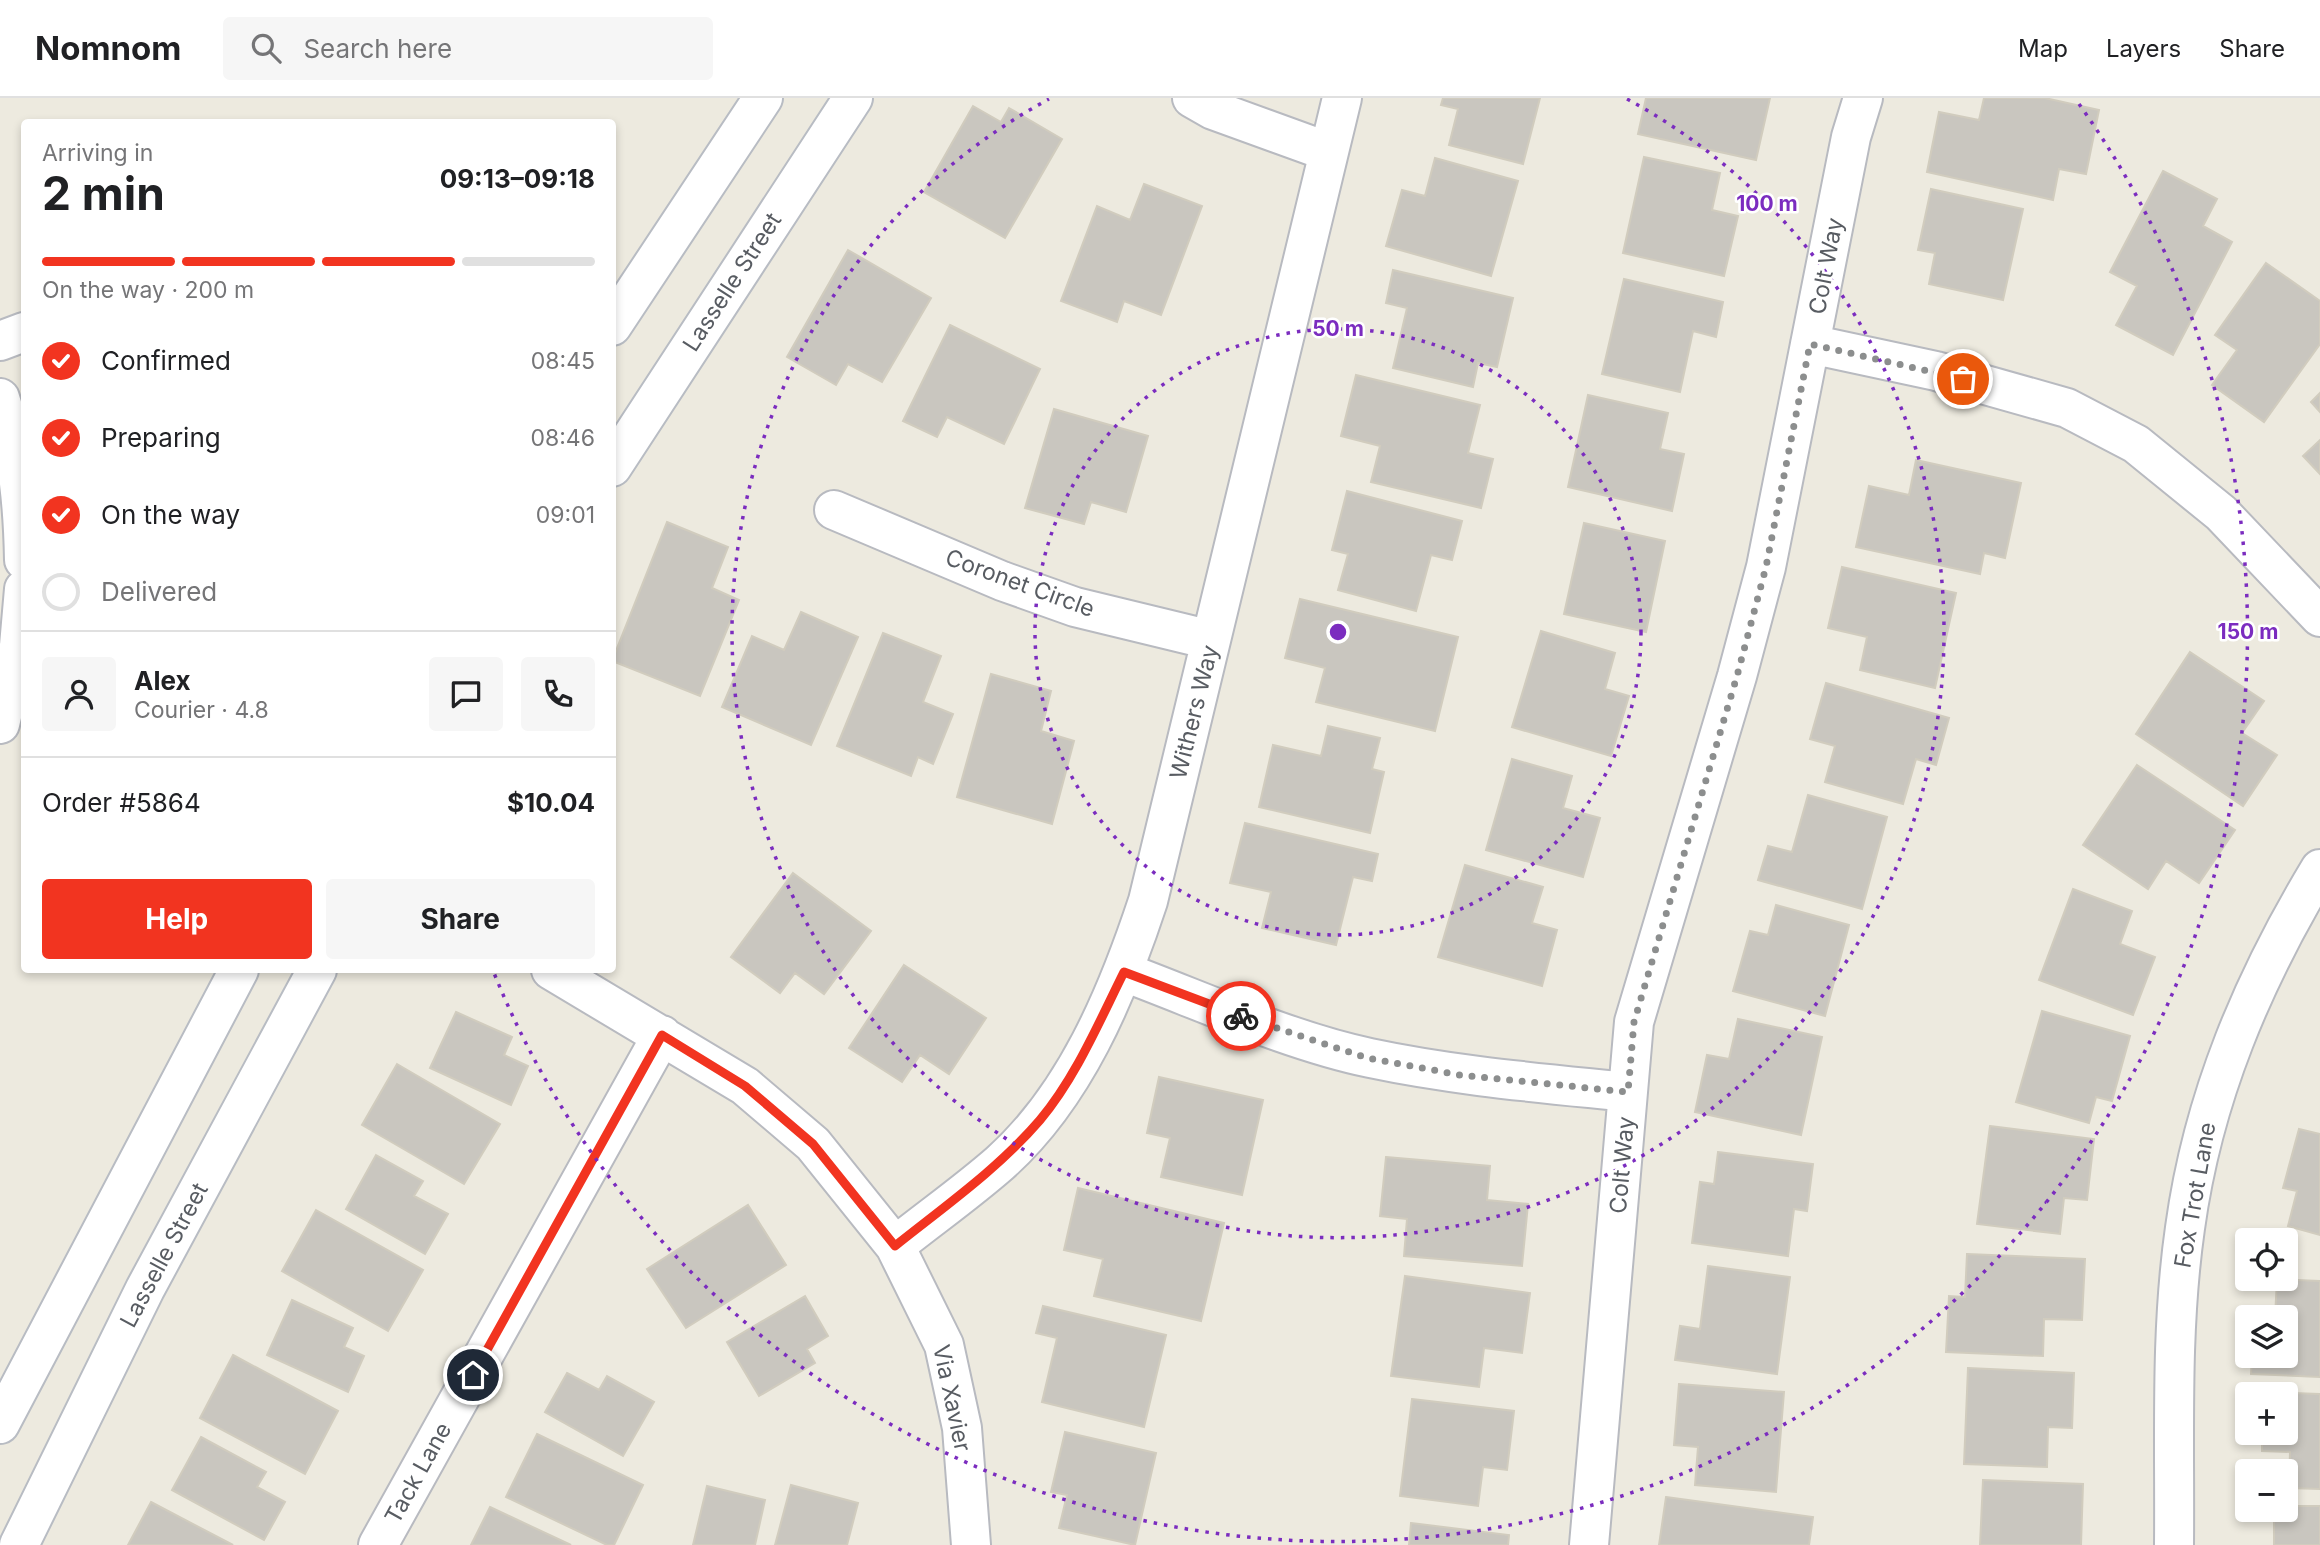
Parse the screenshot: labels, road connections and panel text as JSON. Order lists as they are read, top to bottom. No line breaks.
{"streets":{"street":["Colt Way","Lasselle Street","Coronet Circle","Withers Way","Fox Trot Lane","Via Xavier","Tack Lane"]},"crossings":[["Coronet Circle","Withers Way"],["Withers Way","Via Xavier"],["Via Xavier","Tack Lane"]],"page":{"header":"Nomnom","search":"Search here","nav":["Map","Layers","Share"],"heading":["2 min","Arriving in","09:13–09:18"],"panel":["Alex","Courier · 4.8","Order #5864","$10.04"],"bar":"On the way · 200 m","list":[["Confirmed","08:45"],["Preparing","08:46"],["On the way","09:01"],"Delivered"],"buttons":["Help","Share"],"map_buttons":["+","−"]},"rings":["100 m","50 m","150 m"]}
